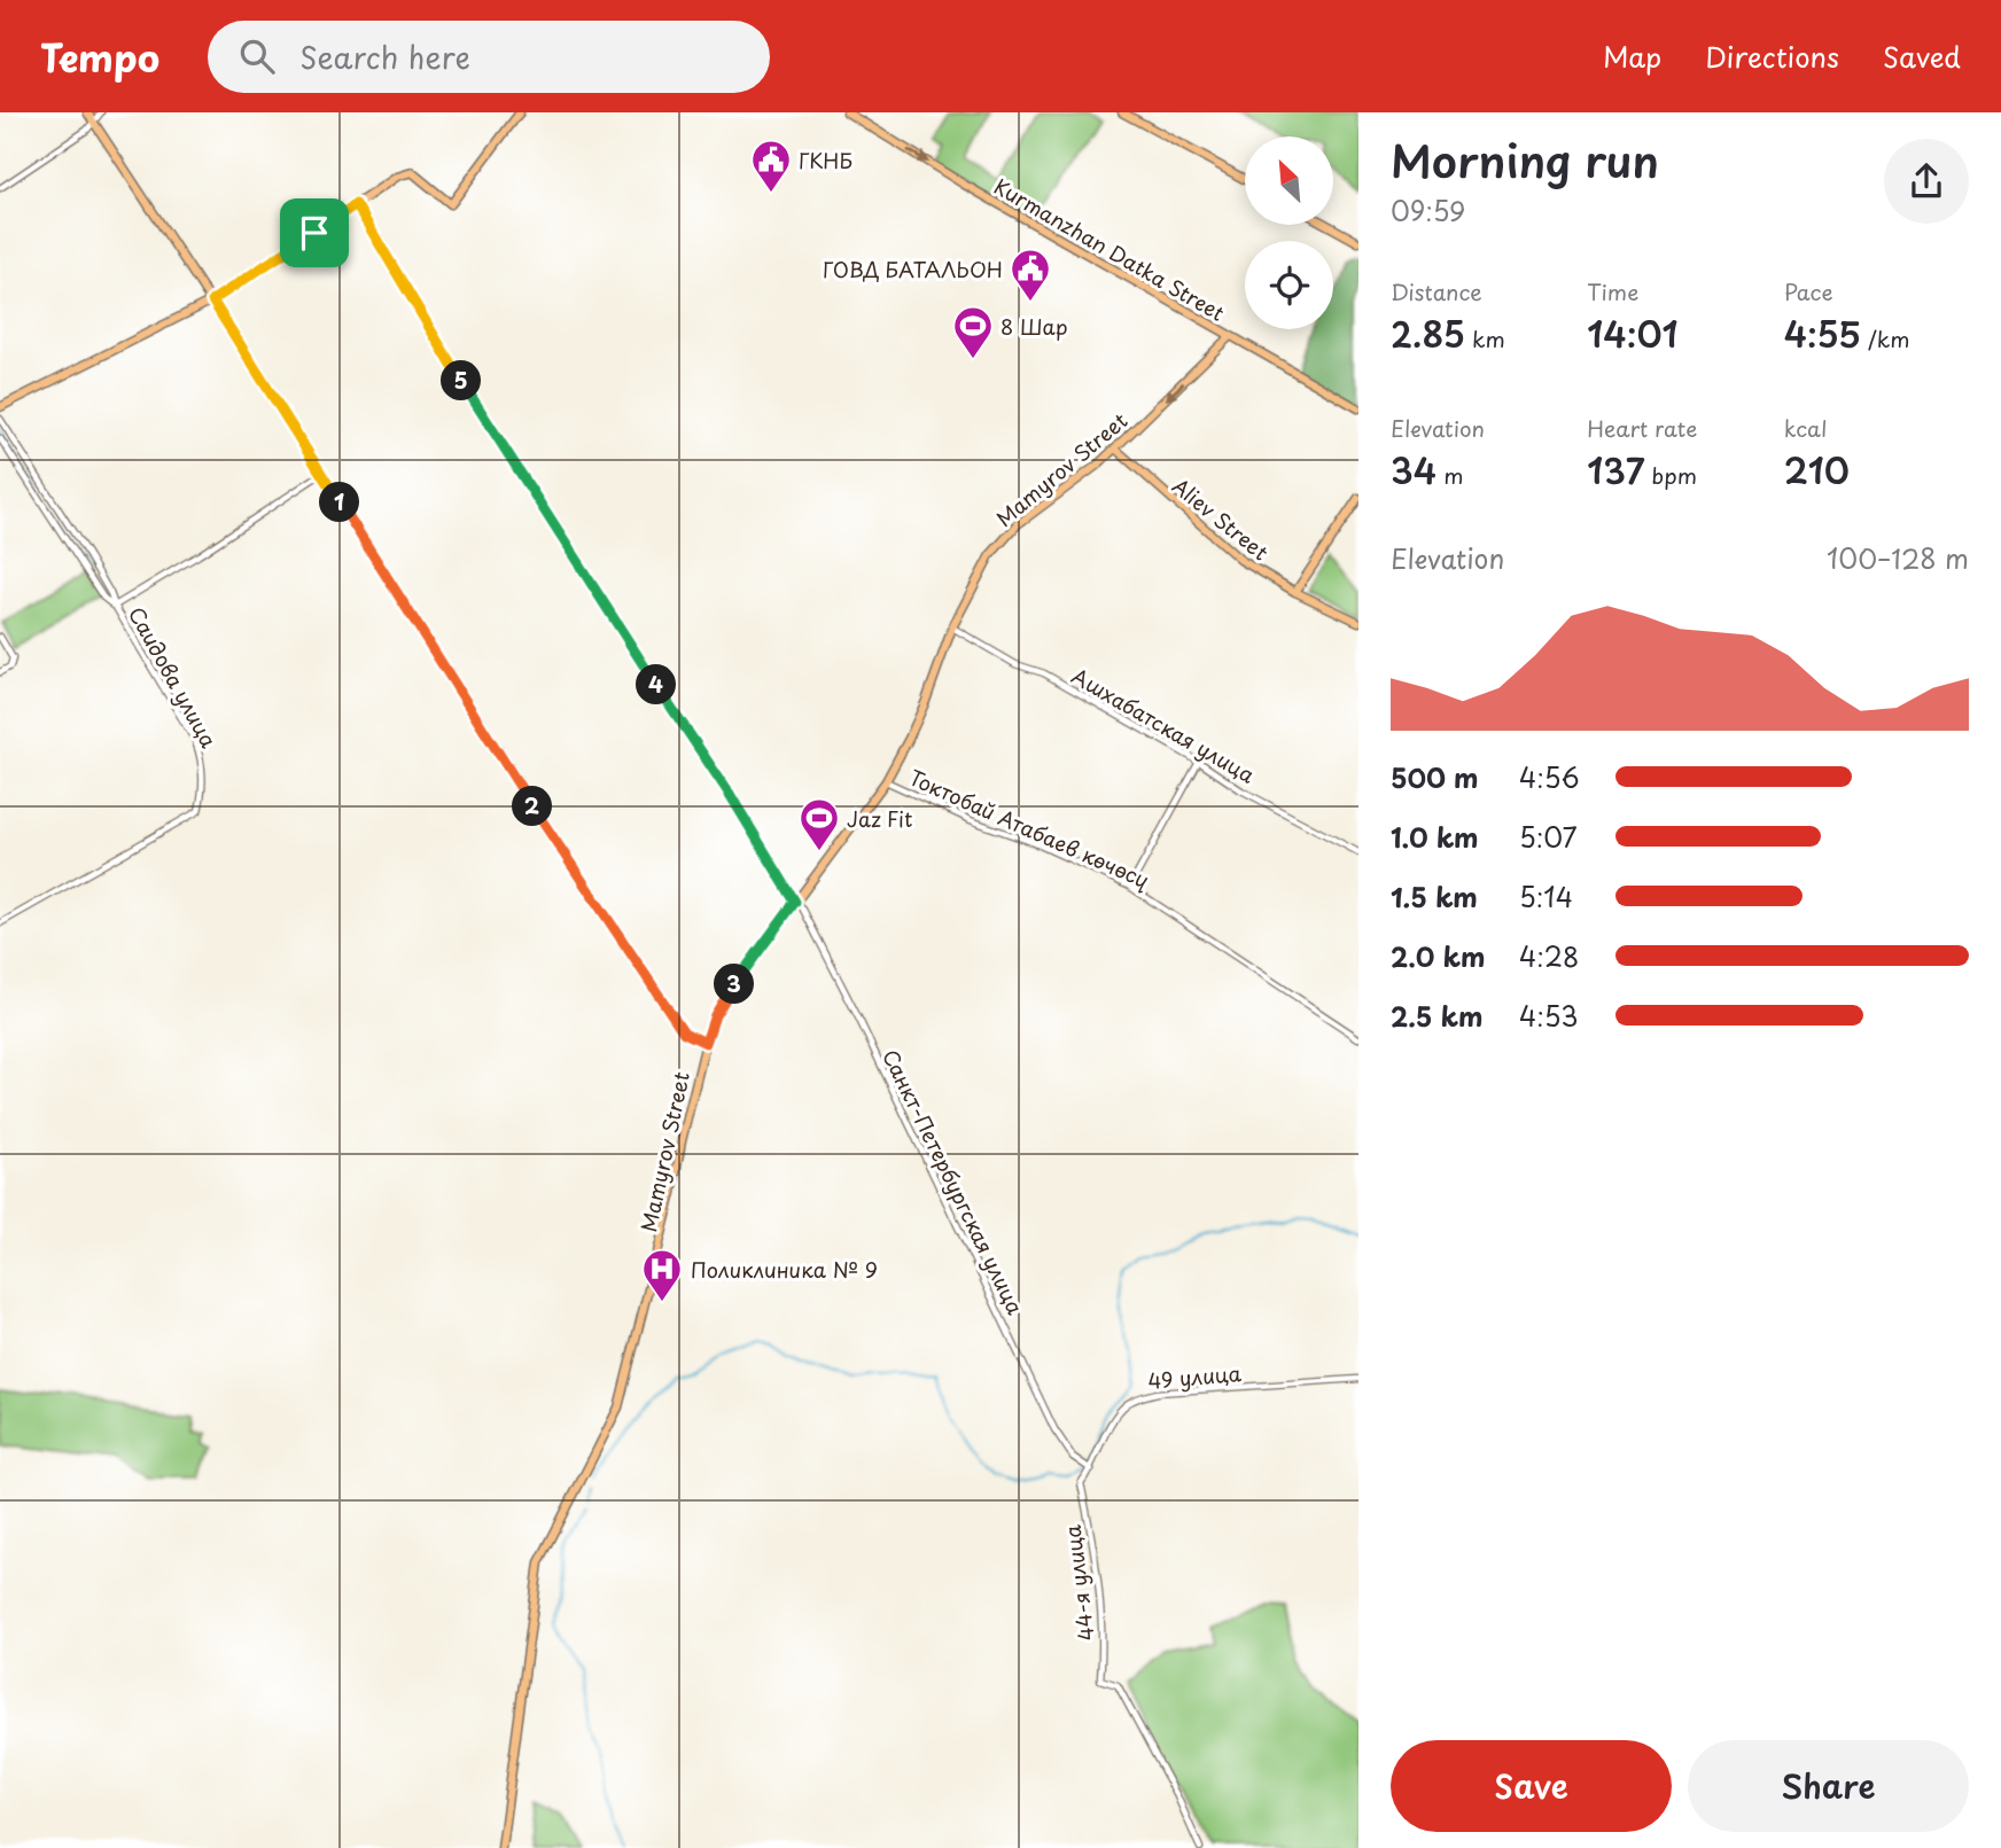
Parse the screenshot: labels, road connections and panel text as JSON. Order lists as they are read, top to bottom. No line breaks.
{"streets":{"main road":["Kurmanzhan Datka Street","Mamyrov Street","Aliev Street"],"street":["Саидова улица","Ашхабатская улица","Токтобай Атабаев көчөсү","Санкт-Петербургская улица","49 улица","44-я улица"]},"crossings":[["Kurmanzhan Datka Street","Mamyrov Street"],["Mamyrov Street","Aliev Street"],["Mamyrov Street","Ашхабатская улица"],["Mamyrov Street","Токтобай Атабаев көчөсү"],["Mamyrov Street","Санкт-Петербургская улица"],["Санкт-Петербургская улица","49 улица"],["49 улица","44-я улица"]],"one_way":["Kurmanzhan Datka Street"],"places":{"public building":["ГКНБ","ГОВД БАТАЛЬОН"],"sports":["8 Шар","Jaz Fit"],"hospital":["Поликлиника № 9"]},"north":"top left","page":{"header":"Tempo","search":"Search here","nav":["Map","Directions","Saved"],"heading":["Morning run","09:59"],"stats":[["Distance","2.85 km"],["Time","14:01"],["Pace","4:55 /km"],["Elevation","34 m"],["Heart rate","137 bpm"],["kcal","210"]],"pins":["5","1","4","2","3"],"chart":["Elevation","100–128 m"],"list":[{"name":"500 m","note":"4:56"},{"name":"1.0 km","note":"5:07"},{"name":"1.5 km","note":"5:14"},{"name":"2.0 km","note":"4:28"},{"name":"2.5 km","note":"4:53"}],"buttons":["Save","Share"]}}
